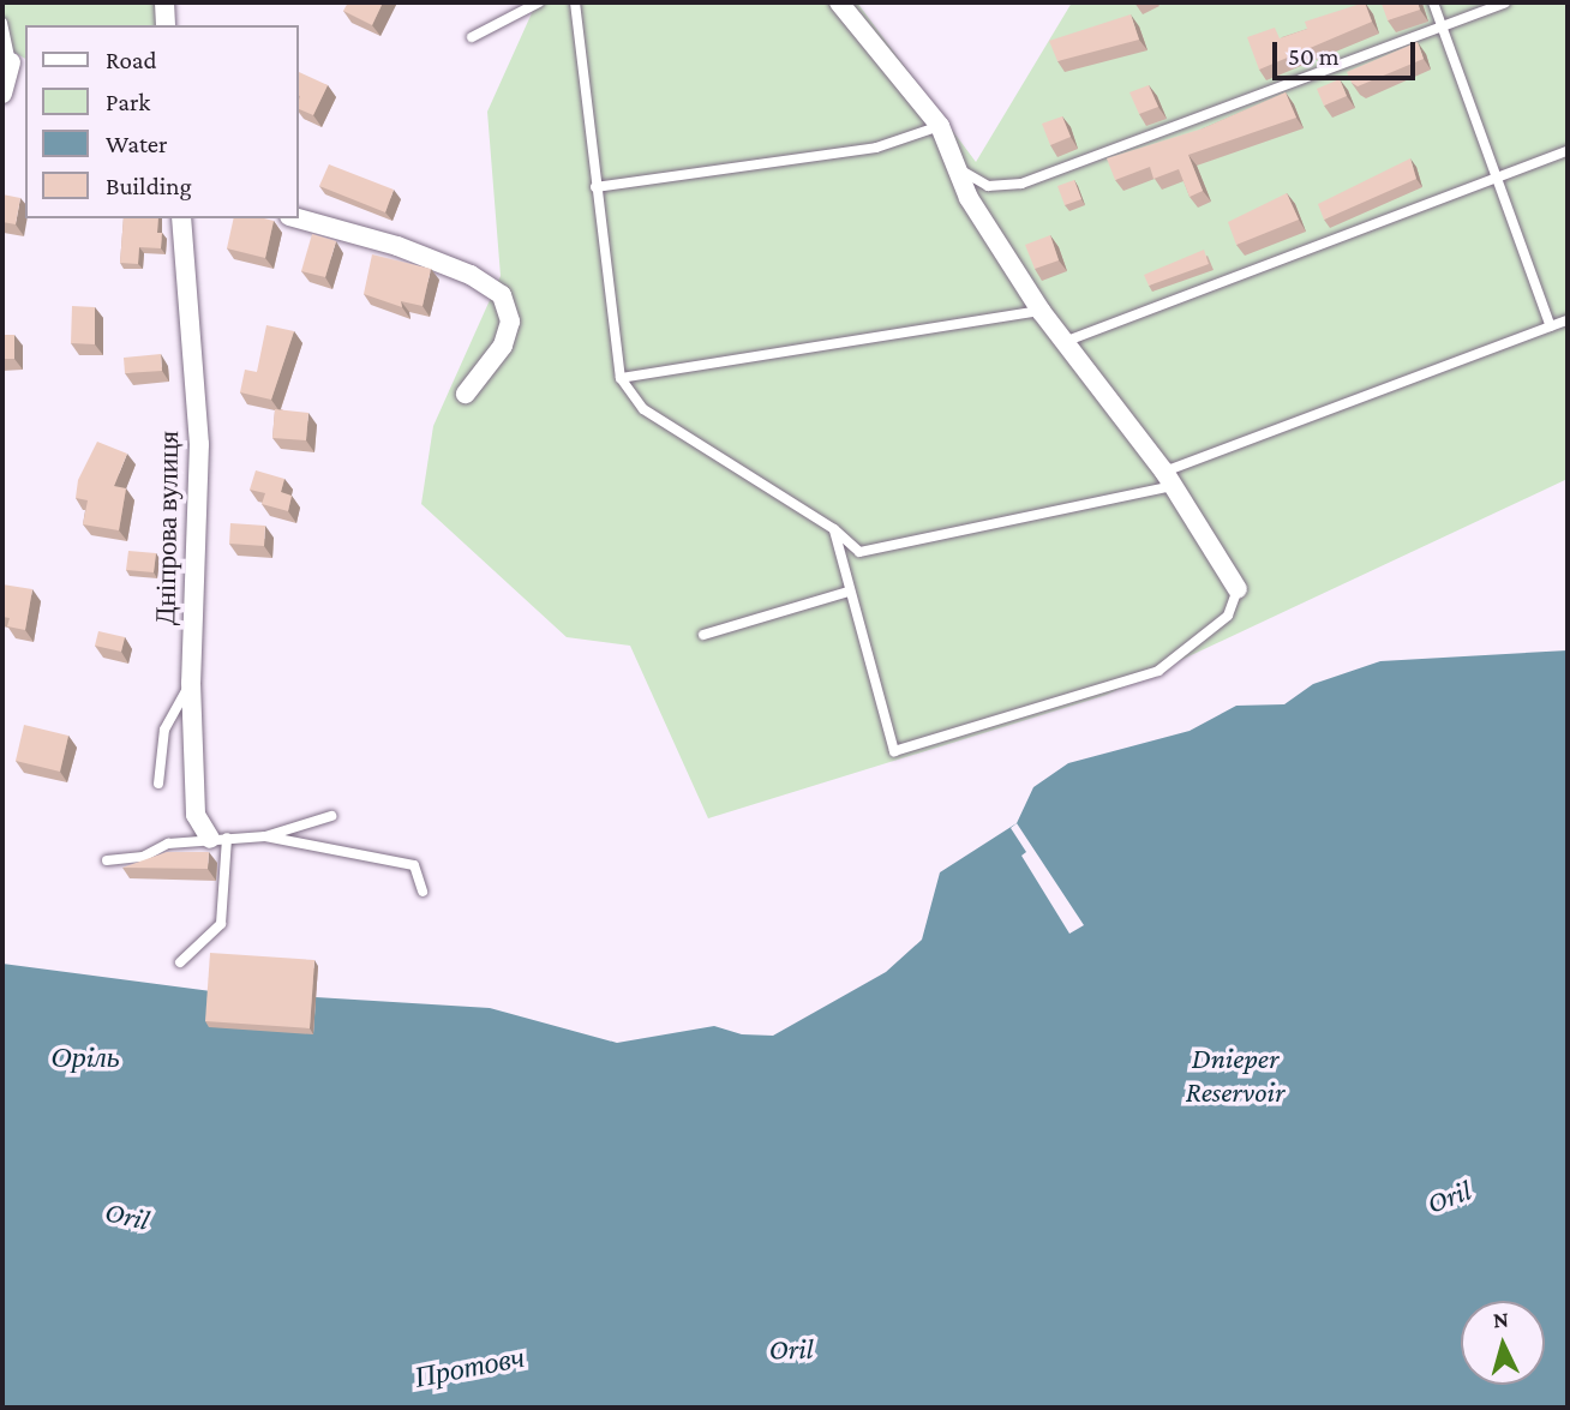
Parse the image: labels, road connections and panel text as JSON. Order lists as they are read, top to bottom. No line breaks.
{"streets":{"street":["Дніпрова вулиця"]},"water":["Орiль","Dnieper Reservoir","Oril","Протовч"],"legend":["Road","Park","Water","Building"],"scale_bar":"50 m","north":"top"}
